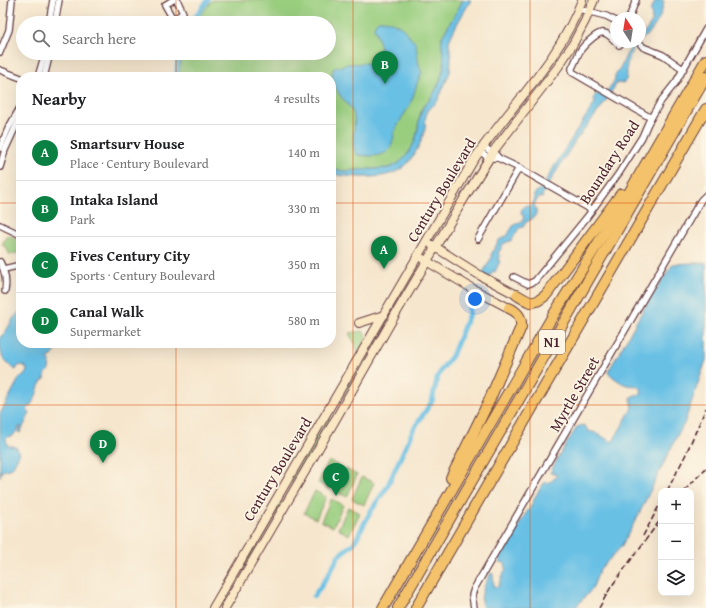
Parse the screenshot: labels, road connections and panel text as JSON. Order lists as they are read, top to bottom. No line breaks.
{"streets":{"highway":["N1"],"main road":["Century Boulevard"],"street":["Boundary Road","Myrtle Street"]},"north":"top","page":{"search":"Search here","pins":["B","A","D","C"],"heading":["Nearby","4 results"],"list":[{"mark":"A","name":"Smartsurv House","note":"Place · Century Boulevard","value":"140 m"},{"mark":"B","name":"Intaka Island","note":"Park","value":"330 m"},{"mark":"C","name":"Fives Century City","note":"Sports · Century Boulevard","value":"350 m"},{"mark":"D","name":"Canal Walk","note":"Supermarket","value":"580 m"}],"map_buttons":["+","−"]}}
